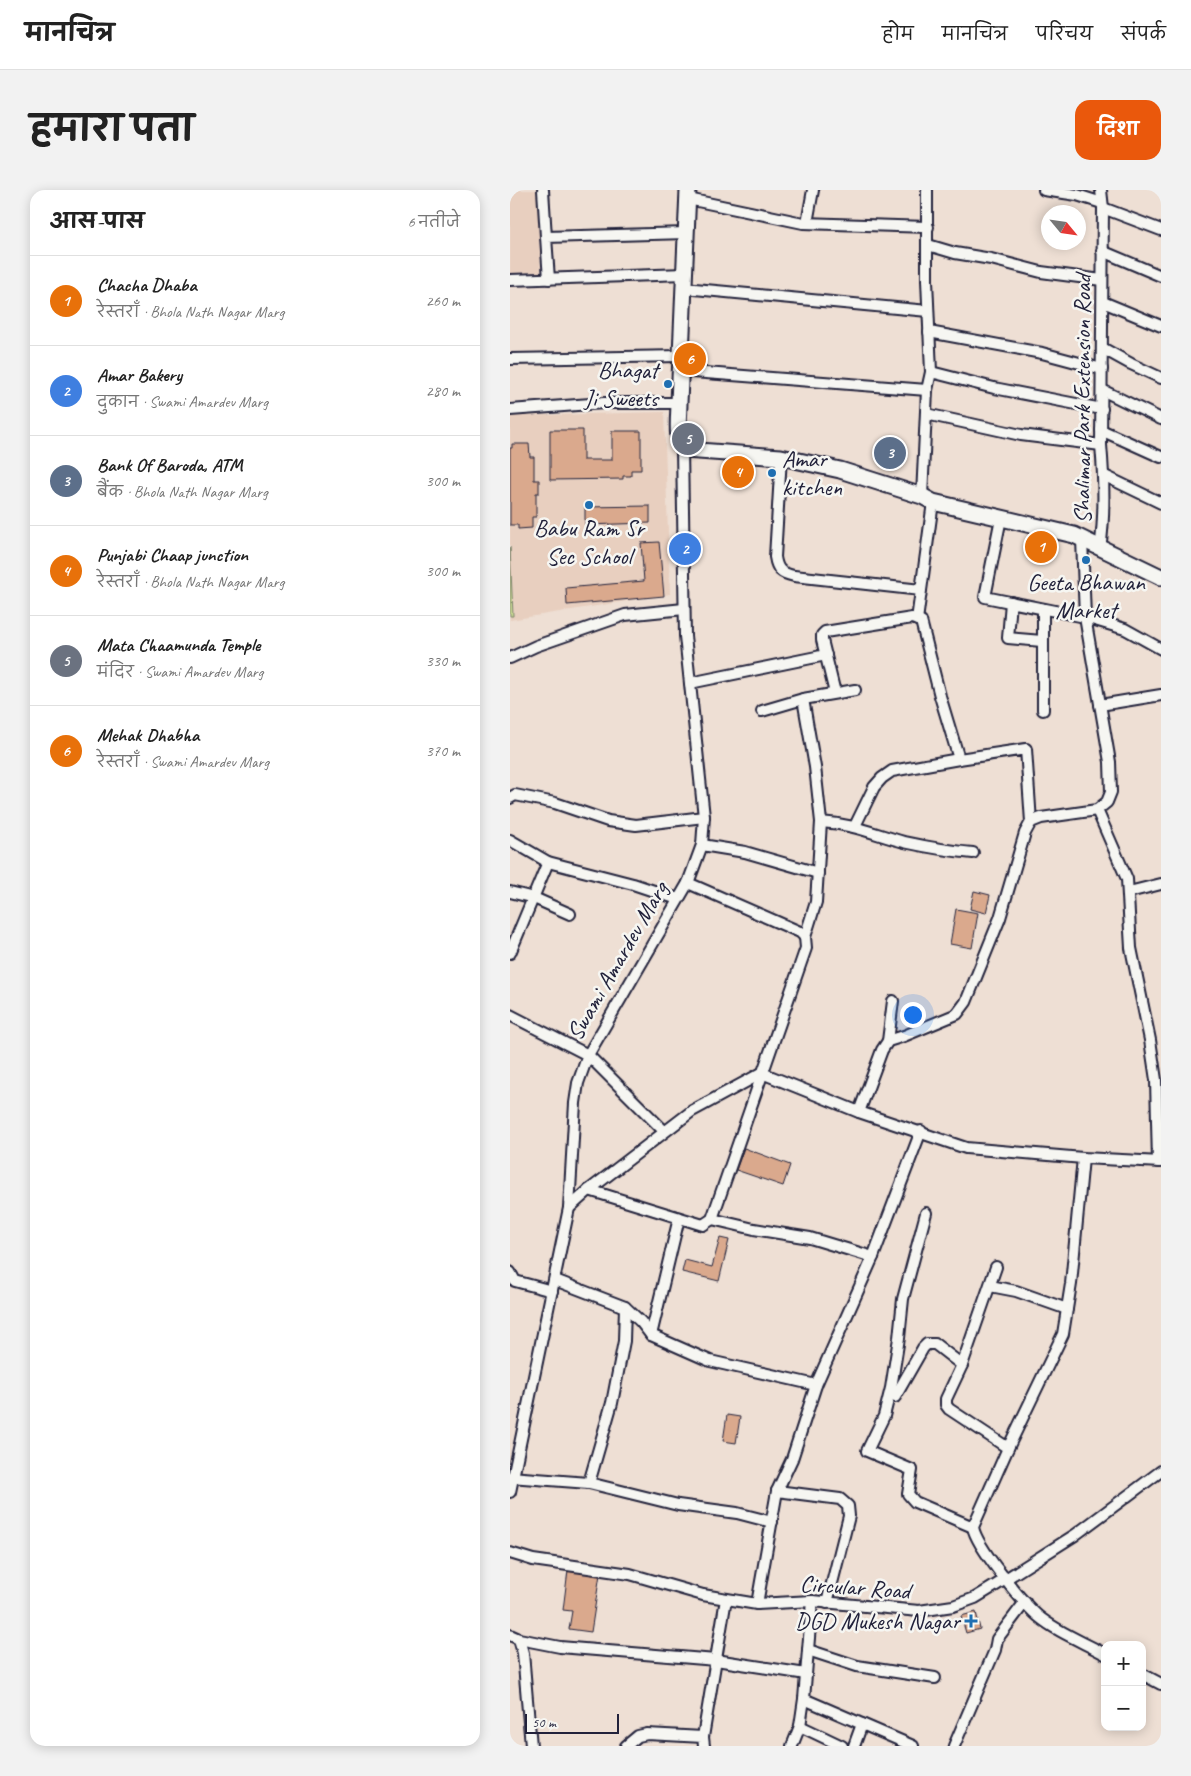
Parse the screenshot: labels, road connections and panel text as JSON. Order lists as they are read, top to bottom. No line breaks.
{"streets":{"street":["Shalimar Park Extension Road","Swami Amardev Marg","Circular Road"]},"places":{"other":["Bhagat Ji Sweets","Amar kitchen","Babu Ram Sr Sec School","Geeta Bhawan Market"],"health":["DGD Mukesh Nagar"]},"scale_bar":"50 m","north":"bottom right","page":{"header":"मानचित्र","nav":["होम","मानचित्र","परिचय","संपर्क"],"title":"हमारा पता","buttons":"दिशा","heading":["आस-पास","6 नतीजे"],"list":[{"mark":"1","name":"Chacha Dhaba","note":"रेस्तराँ · Bhola Nath Nagar Marg","value":"260 m"},{"mark":"2","name":"Amar Bakery","note":"दुकान · Swami Amardev Marg","value":"280 m"},{"mark":"3","name":"Bank Of Baroda, ATM","note":"बैंक · Bhola Nath Nagar Marg","value":"300 m"},{"mark":"4","name":"Punjabi Chaap junction","note":"रेस्तराँ · Bhola Nath Nagar Marg","value":"300 m"},{"mark":"5","name":"Mata Chaamunda Temple","note":"मंदिर · Swami Amardev Marg","value":"330 m"},{"mark":"6","name":"Mehak Dhabha","note":"रेस्तराँ · Swami Amardev Marg","value":"370 m"}],"pins":["6","5","3","4","1","2"],"map_buttons":["+","−"],"scale":"50 m"}}
